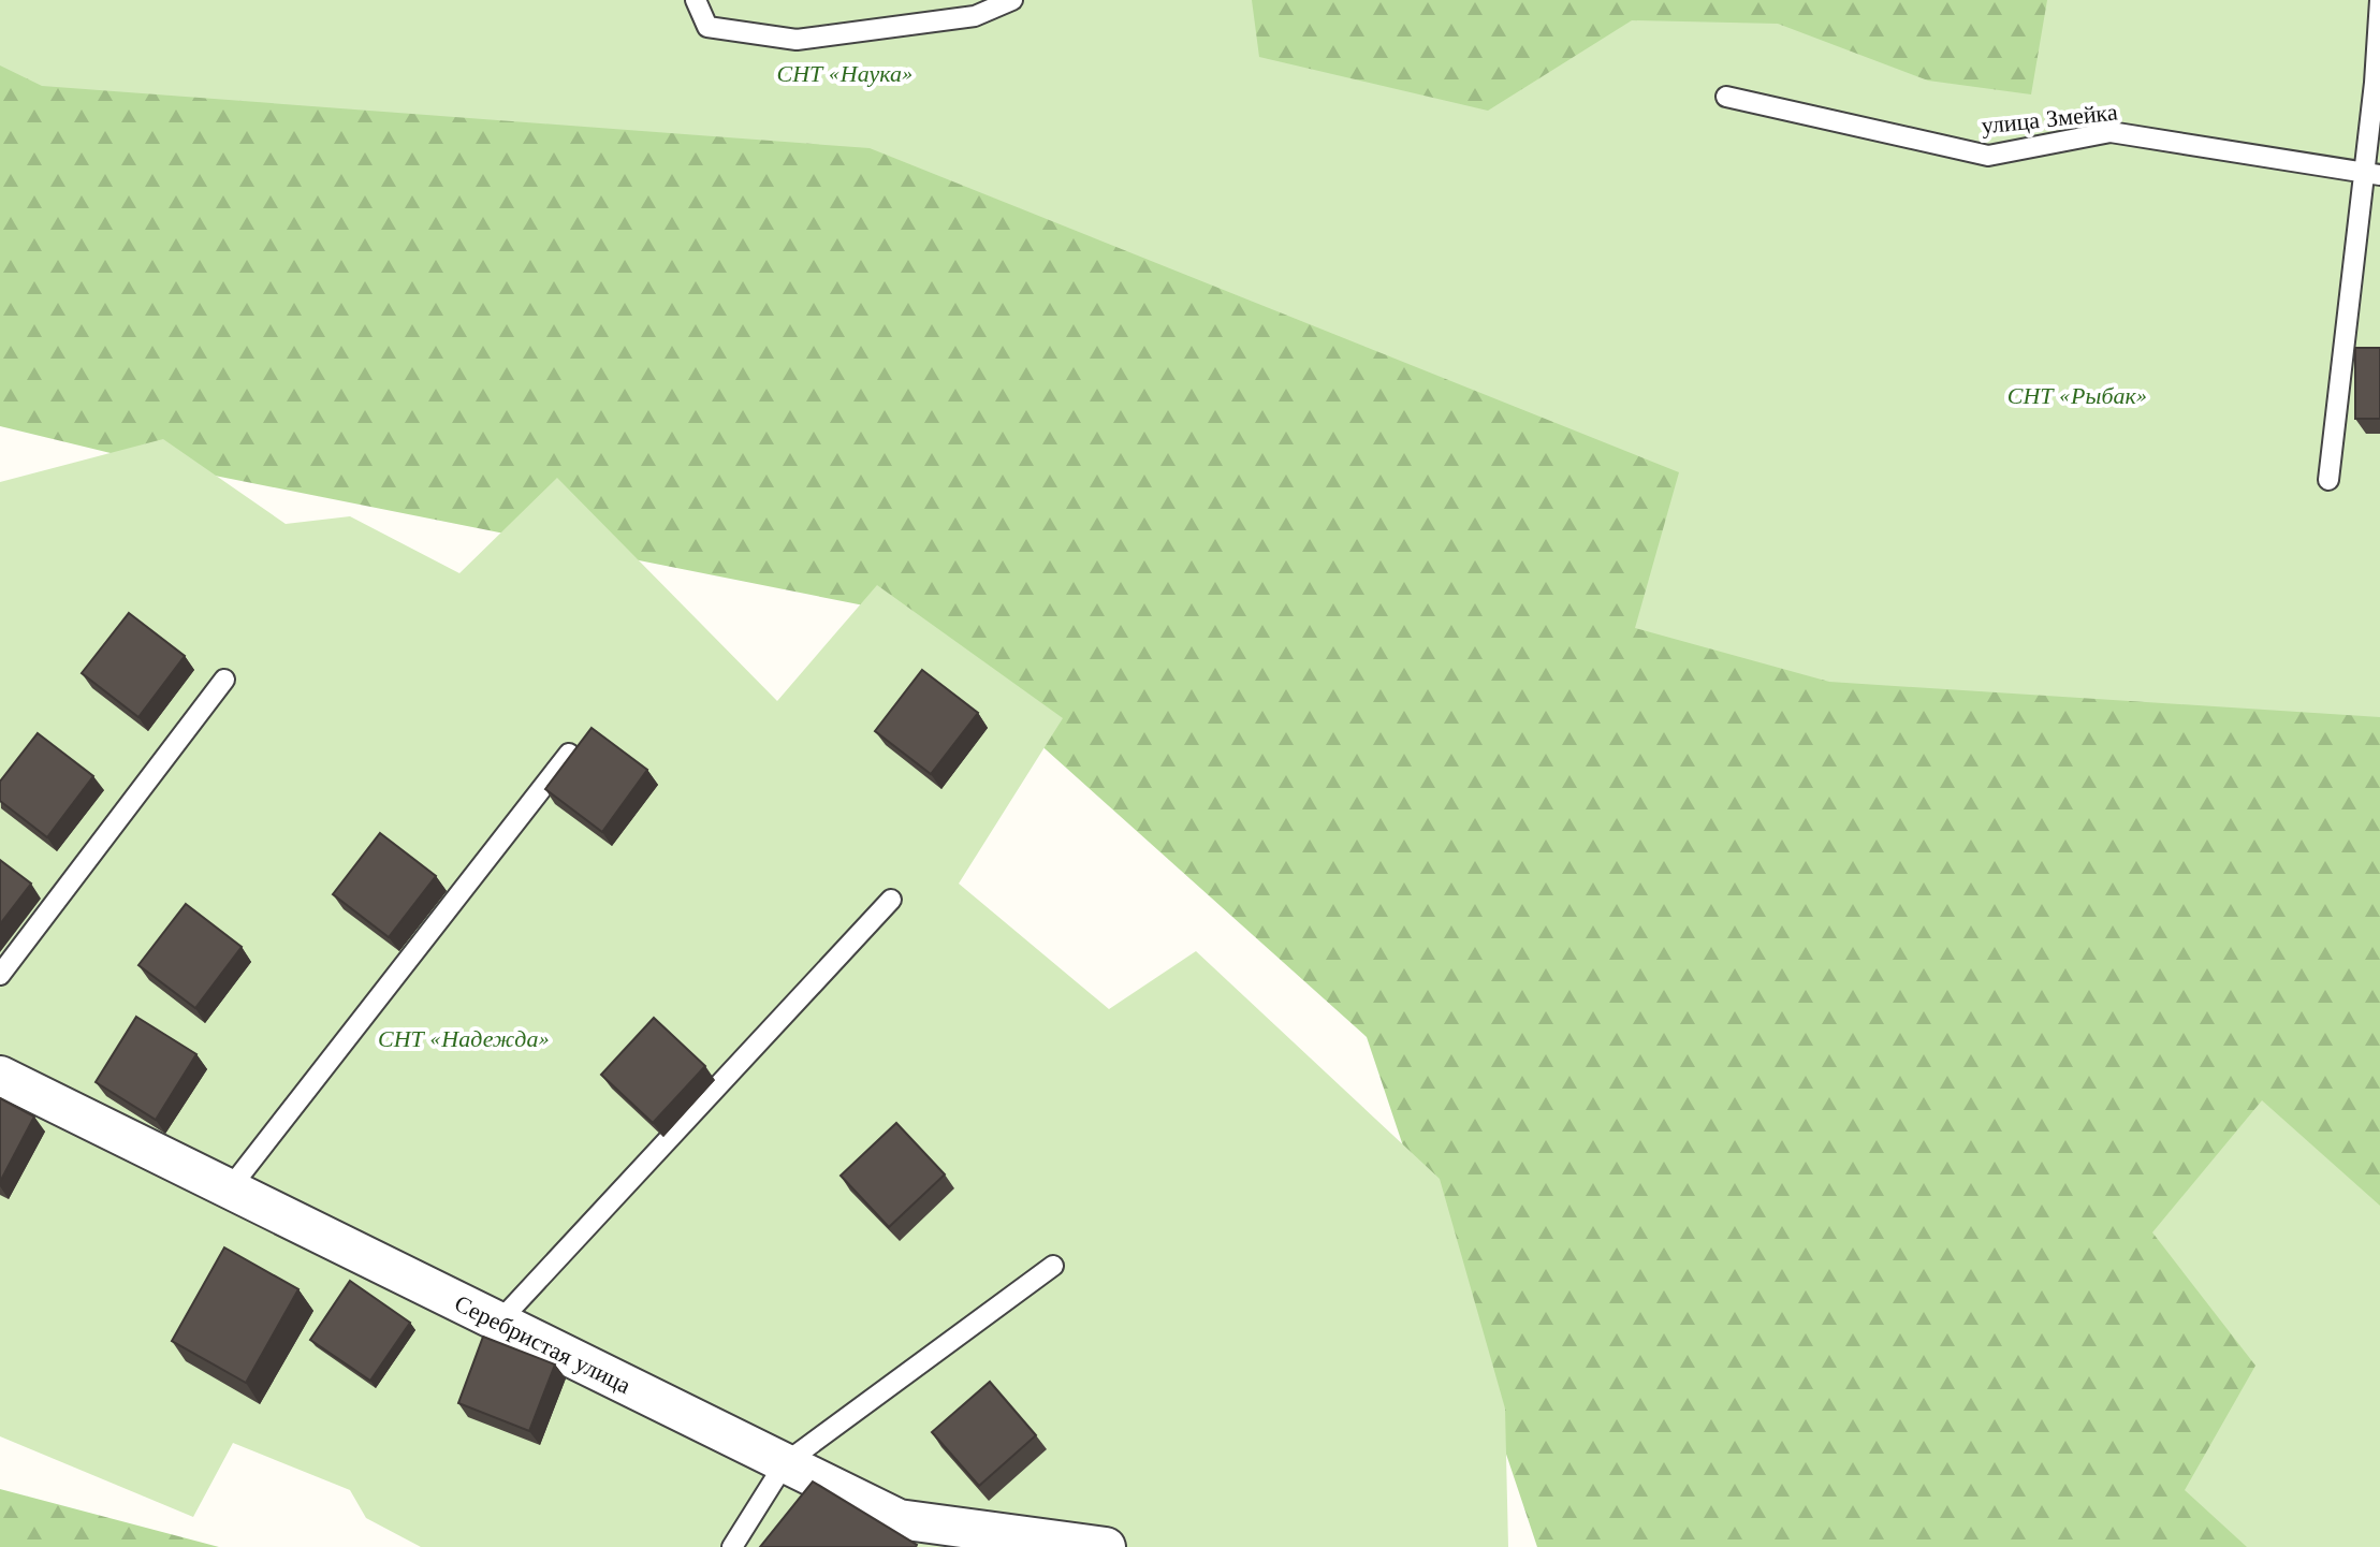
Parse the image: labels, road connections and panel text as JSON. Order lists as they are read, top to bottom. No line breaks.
{"streets":{"street":["Серебристая улица"],"lane":["улица Змейка"]},"parks":["СНТ «Наука»","СНТ «Рыбак»","СНТ «Надежда»"]}
